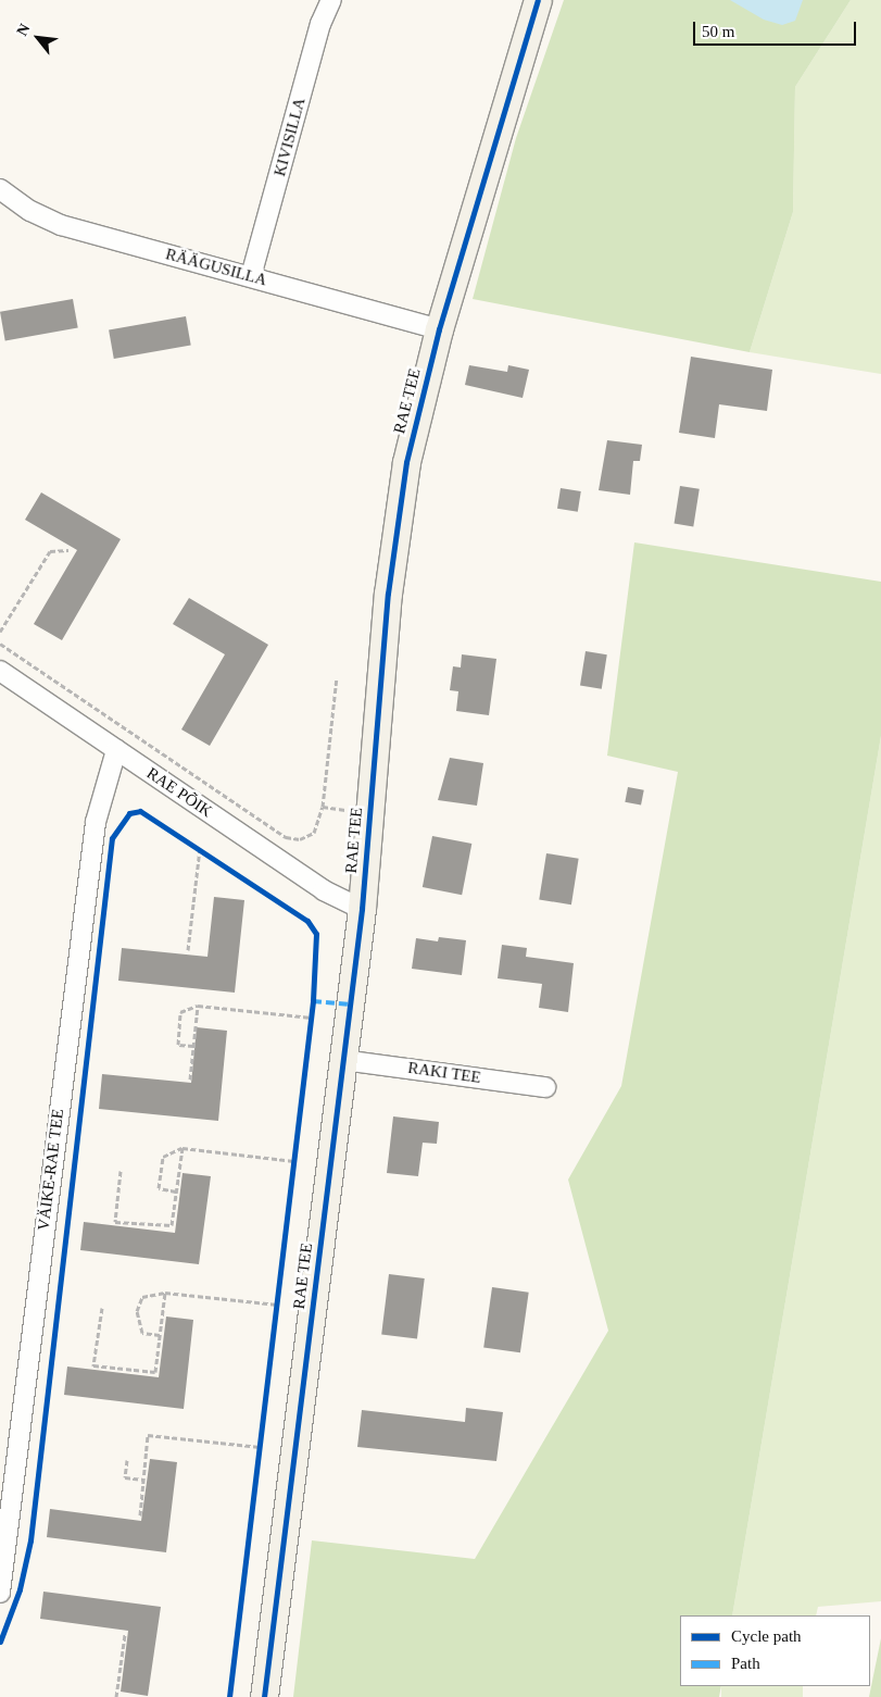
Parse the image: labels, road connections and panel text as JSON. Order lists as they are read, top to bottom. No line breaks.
{"streets":{"street":["KIVISILLA","RÄÄGUSILLA","RAE TEE","RAE PÕIK","RAKI TEE","VÄIKE-RAE TEE"]},"crossings":[["KIVISILLA","RÄÄGUSILLA"],["RÄÄGUSILLA","RAE TEE"],["RAE TEE","RAE PÕIK"],["RAE TEE","RAKI TEE"],["RAE PÕIK","VÄIKE-RAE TEE"]],"legend":["Cycle path","Path"],"scale_bar":"50 m","north":"top left"}
